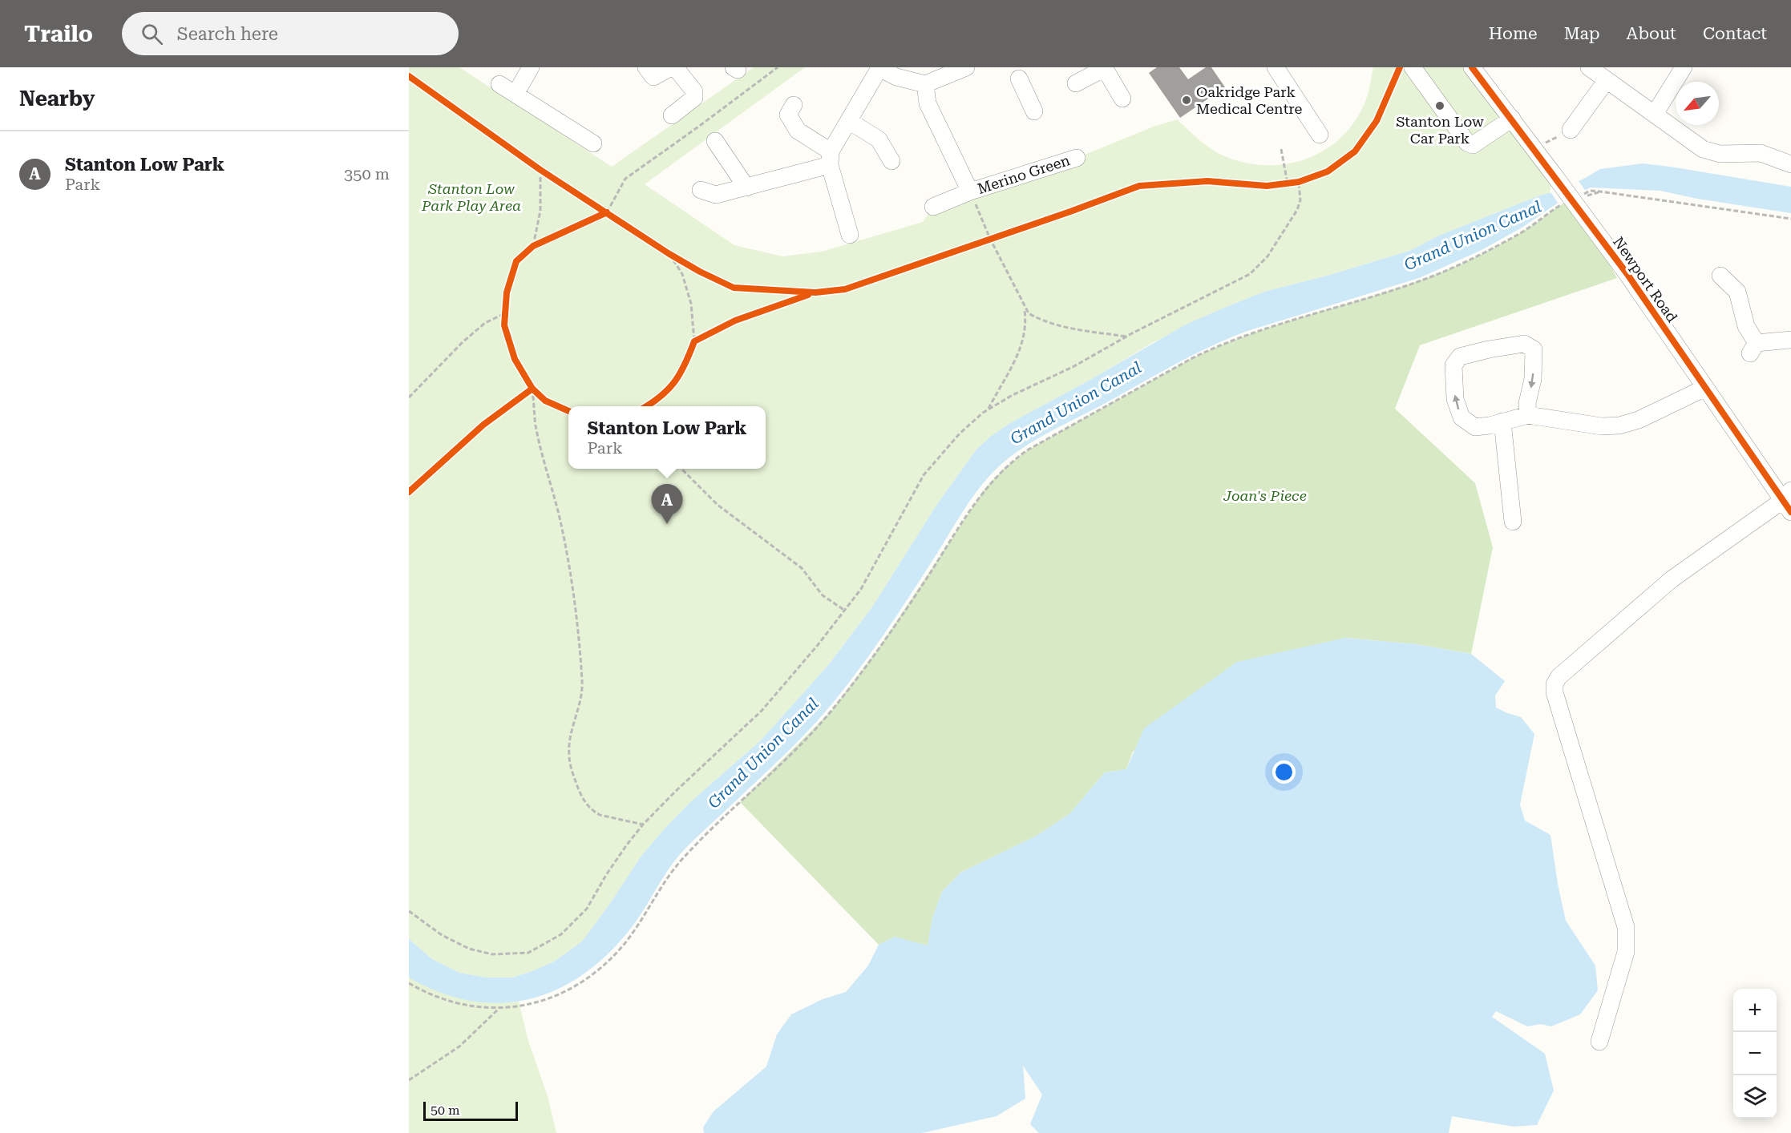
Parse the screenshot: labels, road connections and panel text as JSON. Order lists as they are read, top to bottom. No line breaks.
{"streets":{"street":["Merino Green","Newport Road"]},"water":["Grand Union Canal"],"parks":["Stanton Low Park Play Area","Joan's Piece"],"places":["Oakridge Park Medical Centre","Stanton Low Car Park"],"scale_bar":"50 m","north":"bottom left","page":{"header":"Trailo","search":"Search here","nav":["Home","Map","About","Contact"],"heading":"Nearby","list":[{"mark":"A","name":"Stanton Low Park","note":"Park","value":"350 m"}],"popup":["Stanton Low Park","Park"],"pins":"A","map_buttons":["+","−"],"scale":"50 m"}}
